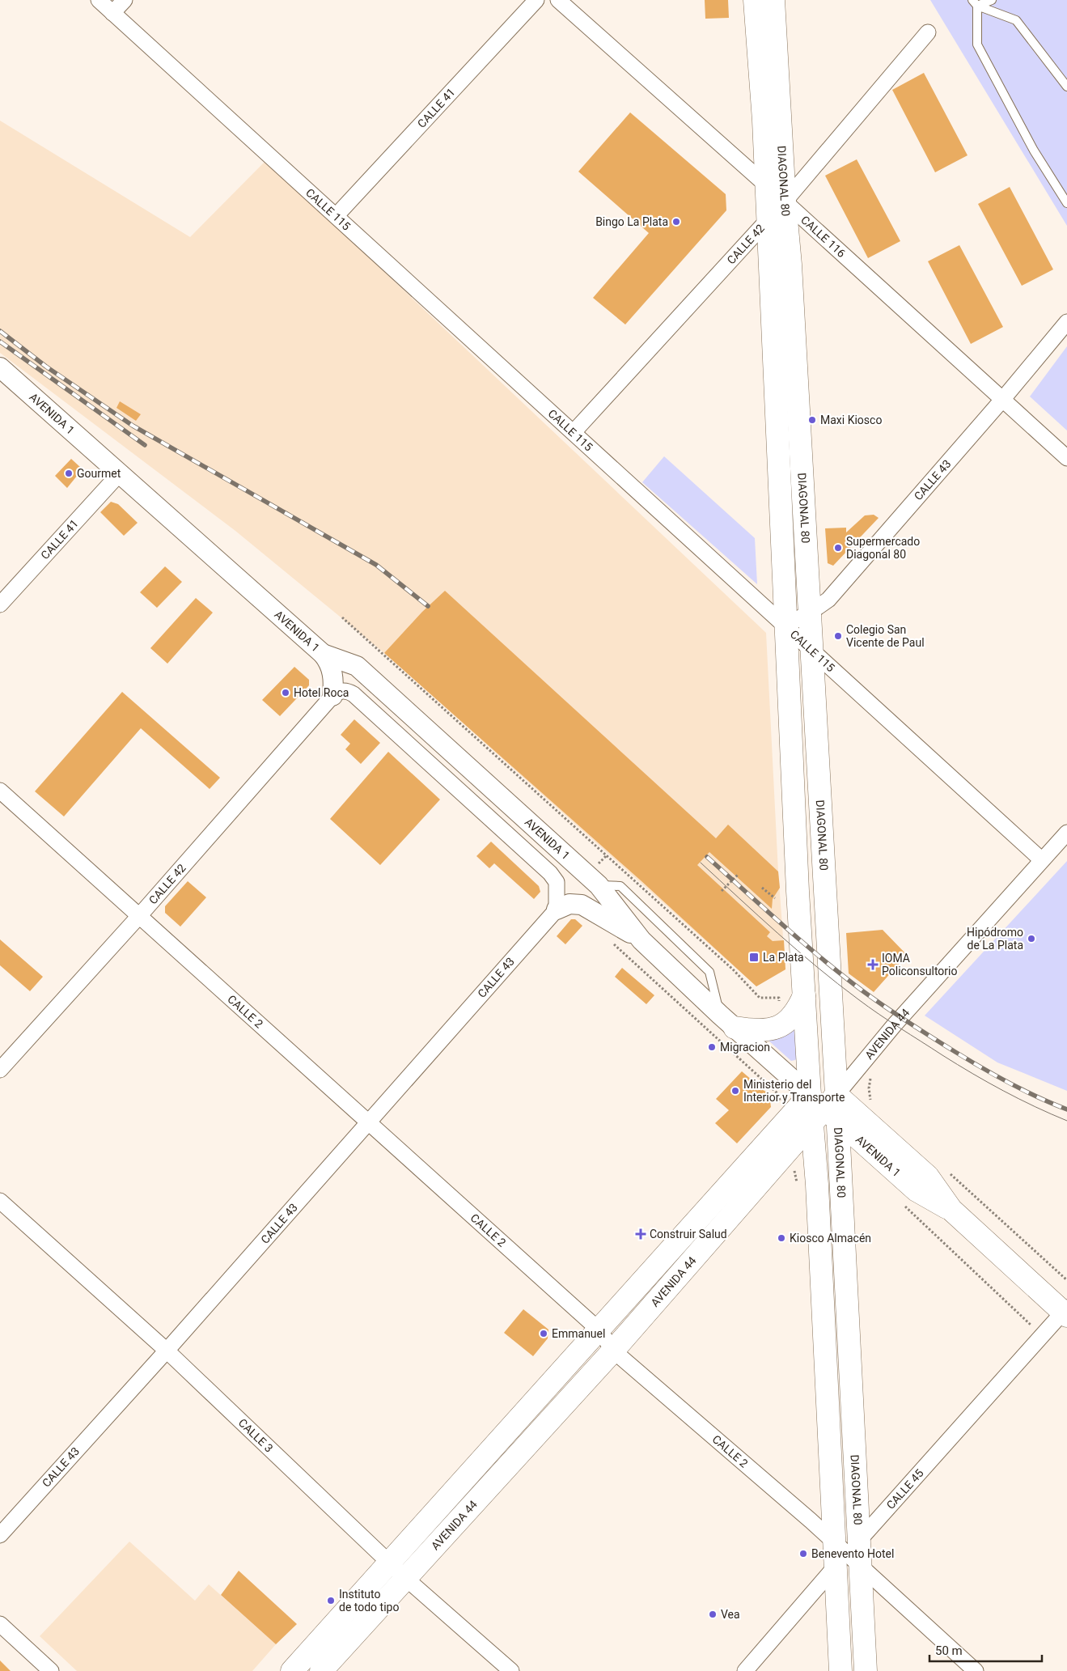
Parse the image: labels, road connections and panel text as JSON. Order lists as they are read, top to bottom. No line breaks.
{"streets":{"main road":["DIAGONAL 80","AVENIDA 1","AVENIDA 44"],"street":["CALLE 41","CALLE 115","CALLE 116","CALLE 42","CALLE 43","CALLE 2","CALLE 3","CALLE 45"]},"crossings":[["CALLE 41","CALLE 115"],["CALLE 41","AVENIDA 1"],["DIAGONAL 80","CALLE 115"],["DIAGONAL 80","CALLE 116"],["DIAGONAL 80","CALLE 42"],["DIAGONAL 80","AVENIDA 1"],["DIAGONAL 80","CALLE 43"],["DIAGONAL 80","CALLE 2"],["DIAGONAL 80","AVENIDA 44"],["DIAGONAL 80","CALLE 45"],["CALLE 115","CALLE 42"],["CALLE 115","CALLE 43"],["CALLE 115","AVENIDA 44"],["CALLE 116","CALLE 42"],["CALLE 116","CALLE 43"],["CALLE 42","AVENIDA 1"],["CALLE 42","CALLE 2"],["AVENIDA 1","CALLE 43"],["AVENIDA 1","AVENIDA 44"],["AVENIDA 1","CALLE 45"],["CALLE 43","CALLE 2"],["CALLE 43","CALLE 3"],["CALLE 2","AVENIDA 44"],["CALLE 2","CALLE 45"],["AVENIDA 44","CALLE 3"]],"places":{"other":["Bingo La Plata","Maxi Kiosco","Gourmet","Supermercado Diagonal 80","Colegio San Vicente de Paul","Hotel Roca","Hipódromo de La Plata","Migracion","Ministerio del Interior y Transporte","Kiosco Almacén","Emmanuel","Benevento Hotel","Instituto de todo tipo","Vea"],"transit":["La Plata"],"health":["IOMA Policonsultorio","Construir Salud"]},"scale_bar":"50 m"}
